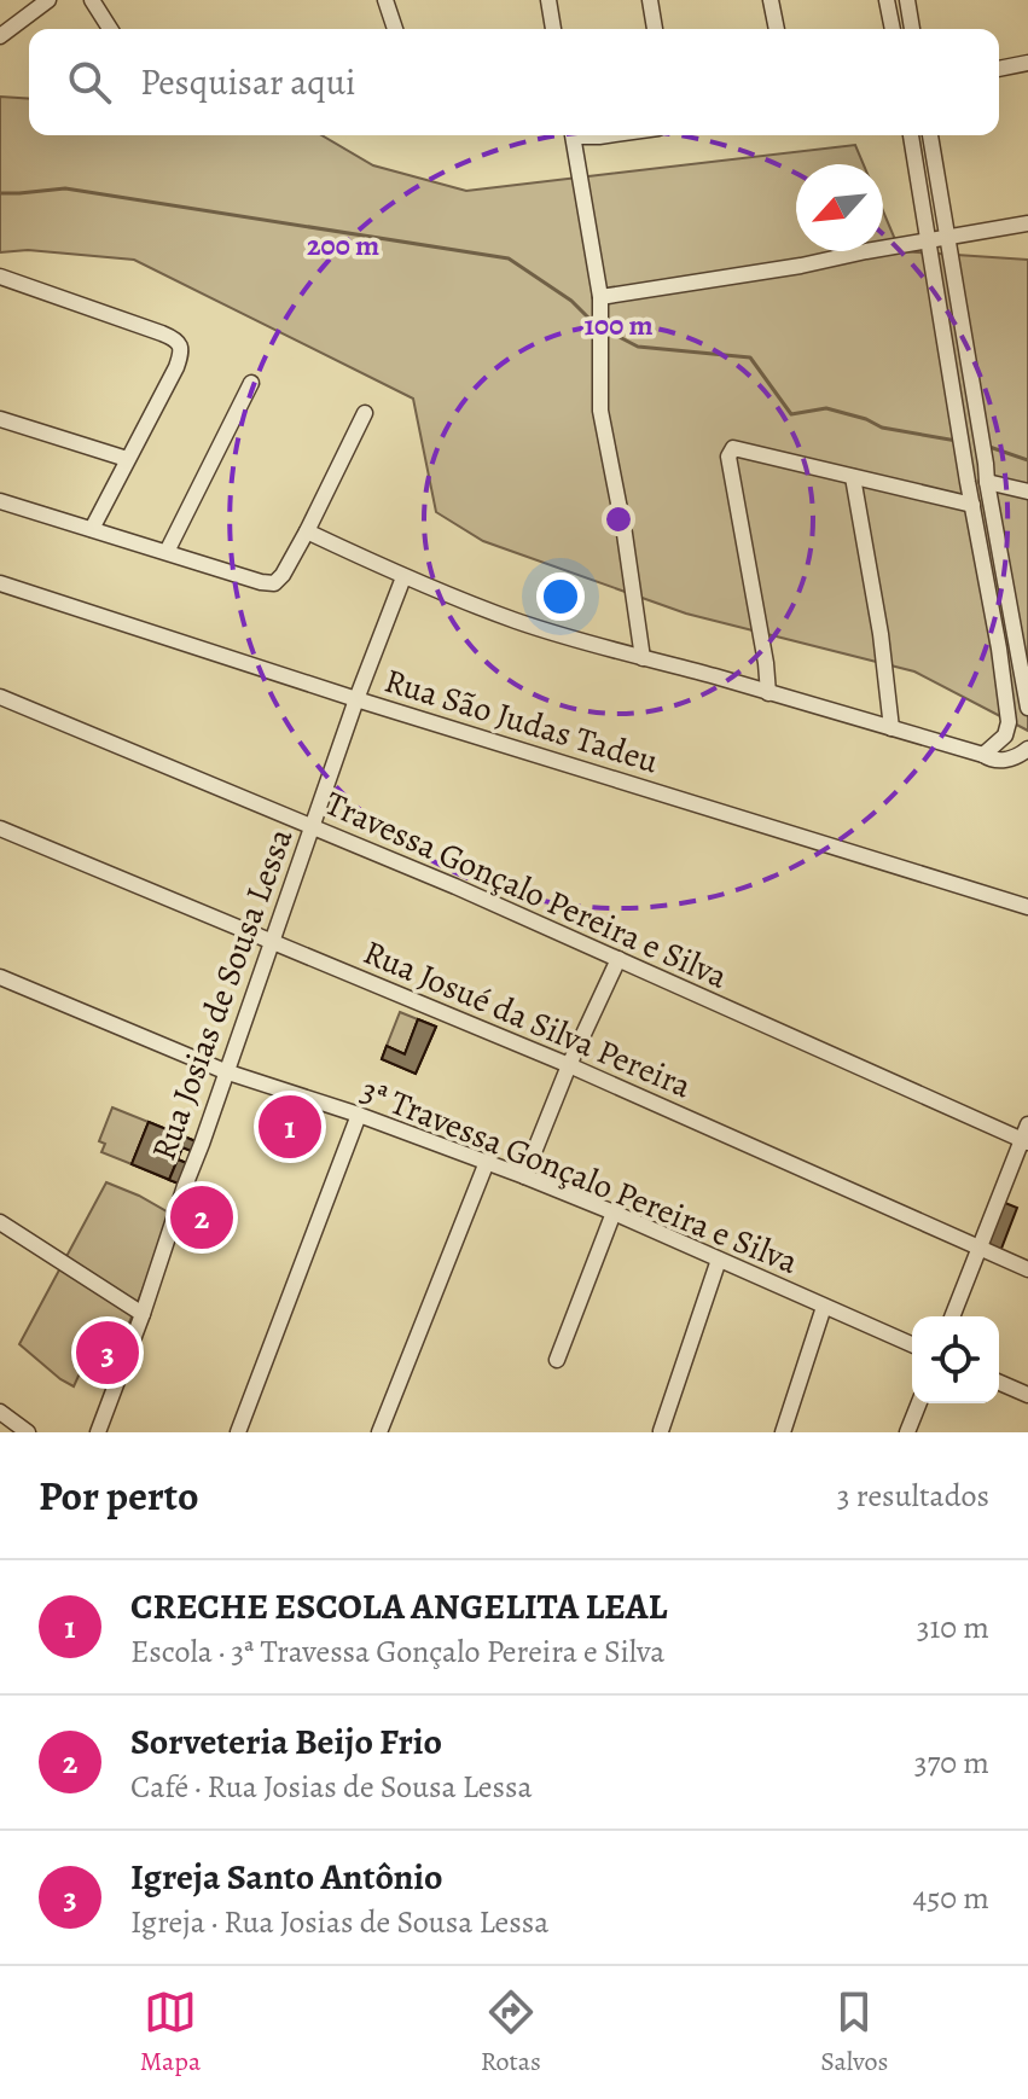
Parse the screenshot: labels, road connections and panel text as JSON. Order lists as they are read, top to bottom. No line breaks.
{"streets":{"street":["Rua São Judas Tadeu","Travessa Gonçalo Pereira e Silva","Rua Josias de Sousa Lessa","Rua Josué da Silva Pereira","3ª Travessa Gonçalo Pereira e Silva"]},"crossings":[["Rua São Judas Tadeu","Rua Josias de Sousa Lessa"],["Travessa Gonçalo Pereira e Silva","Rua Josias de Sousa Lessa"],["Rua Josias de Sousa Lessa","Rua Josué da Silva Pereira"],["Rua Josias de Sousa Lessa","3ª Travessa Gonçalo Pereira e Silva"]],"north":"bottom left","page":{"search":"Pesquisar aqui","pins":["1","2","3"],"heading":["Por perto","3 resultados"],"list":[{"mark":"1","name":"CRECHE ESCOLA ANGELITA LEAL","note":"Escola · 3ª Travessa Gonçalo Pereira e Silva","value":"310 m"},{"mark":"2","name":"Sorveteria Beijo Frio","note":"Café · Rua Josias de Sousa Lessa","value":"370 m"},{"mark":"3","name":"Igreja Santo Antônio","note":"Igreja · Rua Josias de Sousa Lessa","value":"450 m"}],"nav":["Mapa","Rotas","Salvos"]},"rings":["200 m","100 m"]}
